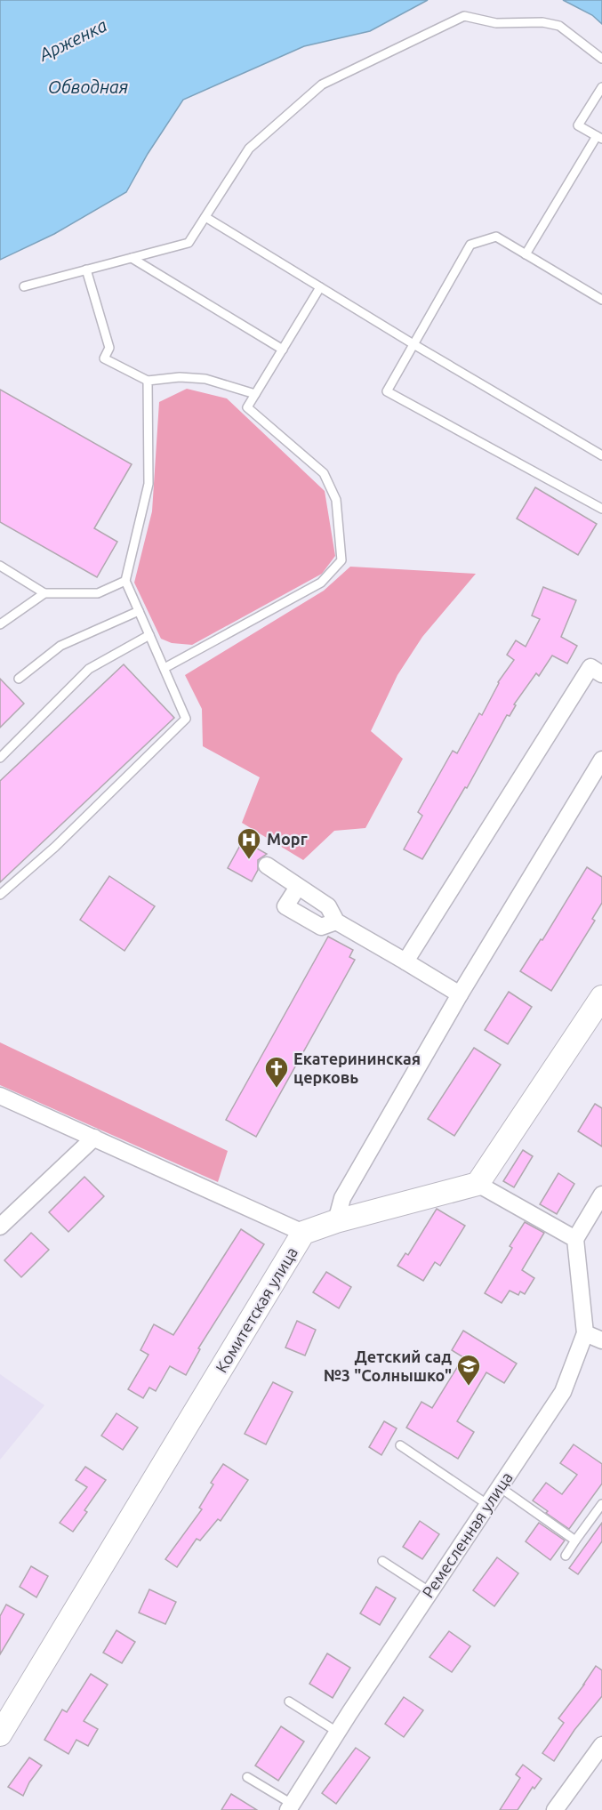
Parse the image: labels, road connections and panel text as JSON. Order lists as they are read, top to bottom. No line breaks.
{"streets":{"street":["Комитетская улица","Ремесленная улица"]},"water":["Арженка","Обводная"],"places":{"hospital":["Морг"],"church":["Екатерининская церковь"],"school or university":["Детский сад №3 \"Солнышко\""]}}
